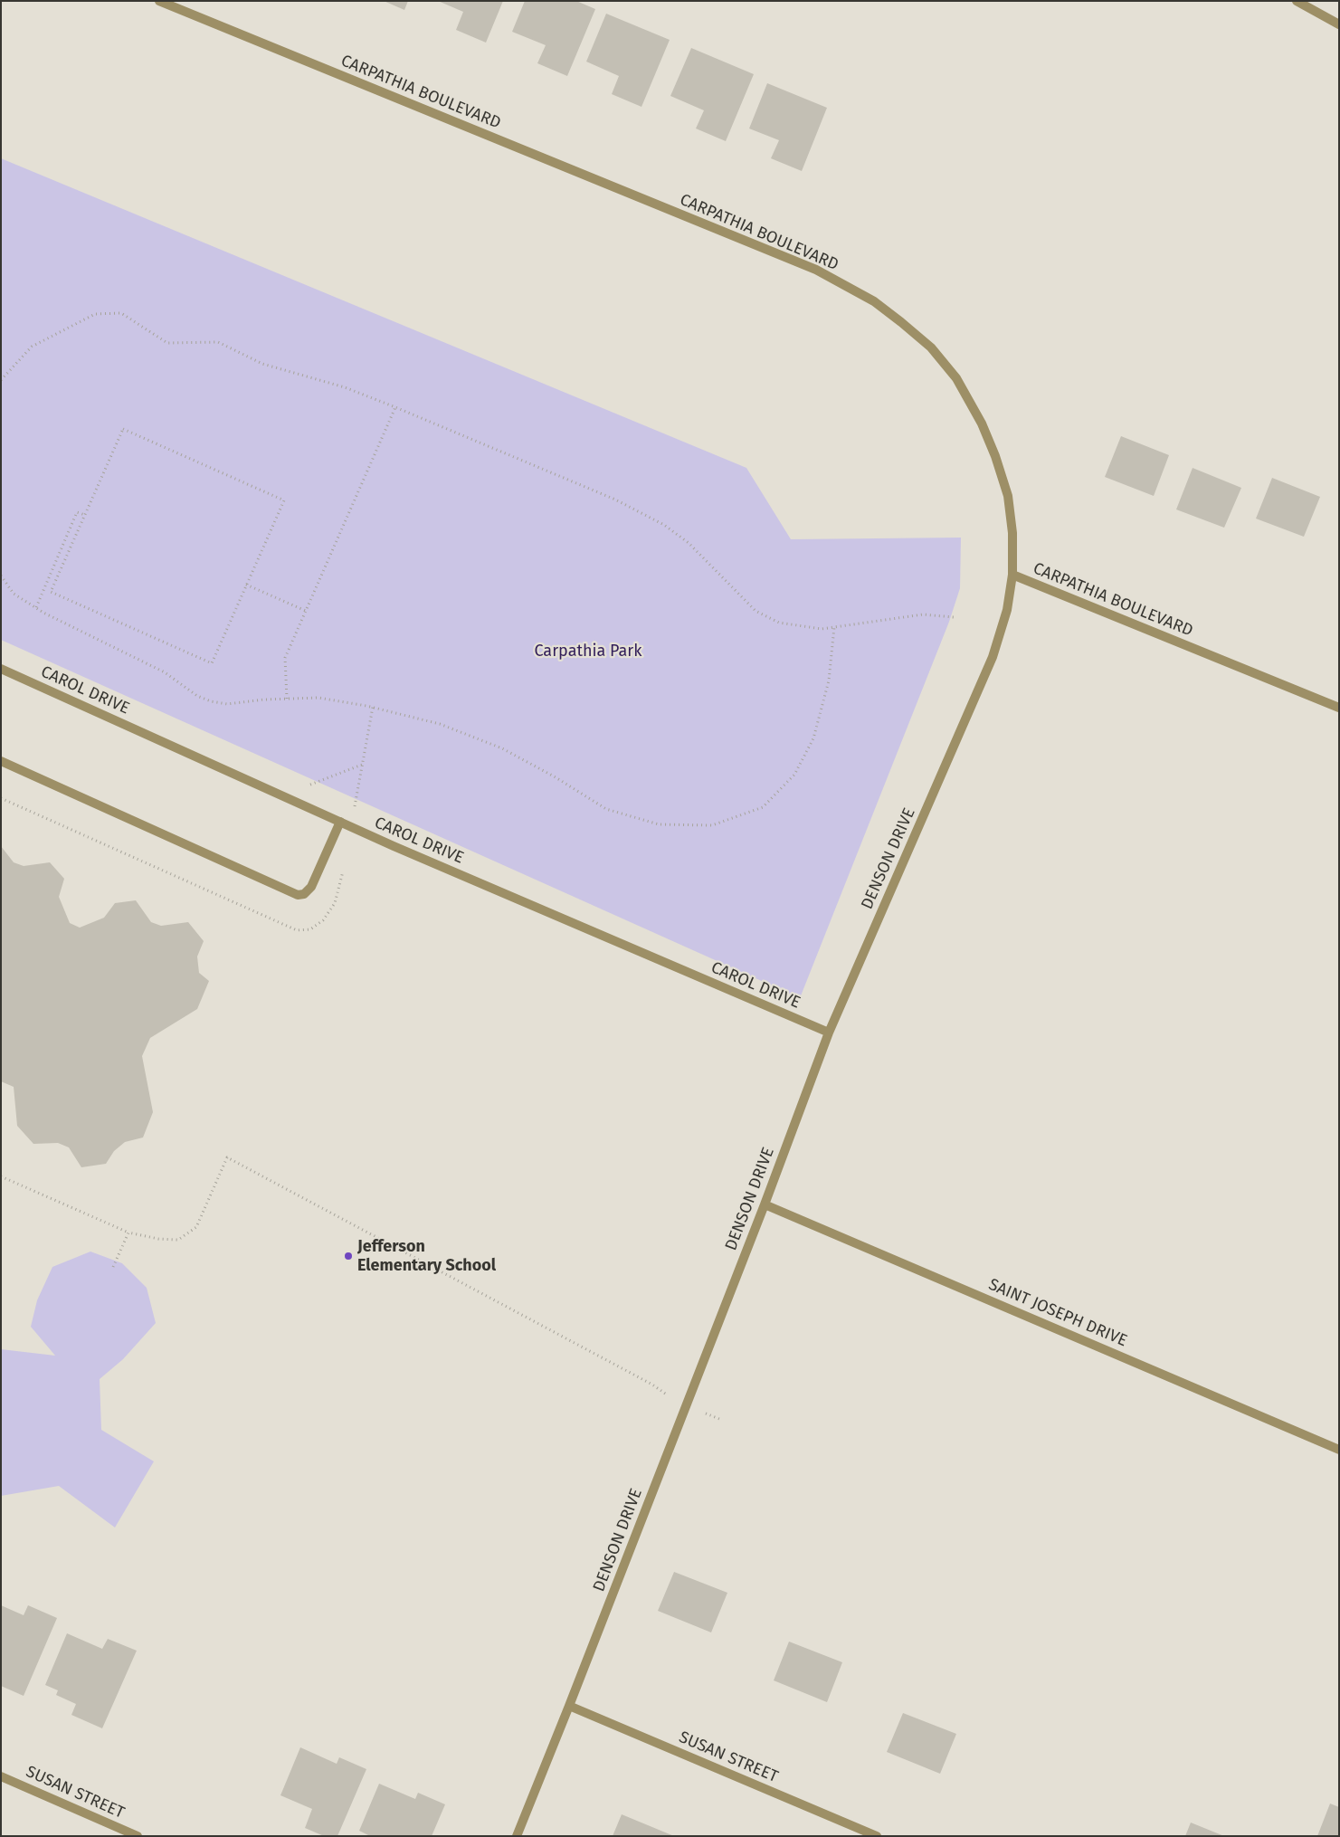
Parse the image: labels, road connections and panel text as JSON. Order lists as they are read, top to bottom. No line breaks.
{"streets":{"street":["CARPATHIA BOULEVARD","CAROL DRIVE","DENSON DRIVE","SAINT JOSEPH DRIVE","SUSAN STREET"]},"crossings":[["CARPATHIA BOULEVARD","DENSON DRIVE"],["CAROL DRIVE","DENSON DRIVE"],["DENSON DRIVE","SAINT JOSEPH DRIVE"],["DENSON DRIVE","SUSAN STREET"]],"parks":["Carpathia Park"],"places":["Jefferson Elementary School"]}
